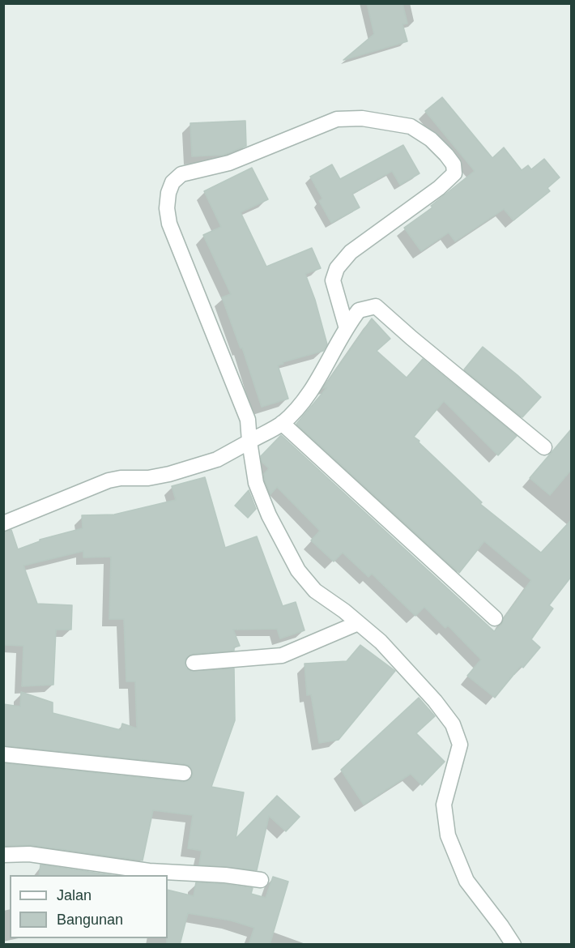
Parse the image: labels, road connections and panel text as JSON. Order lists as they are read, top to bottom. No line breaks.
{"legend":["Jalan","Bangunan"]}
